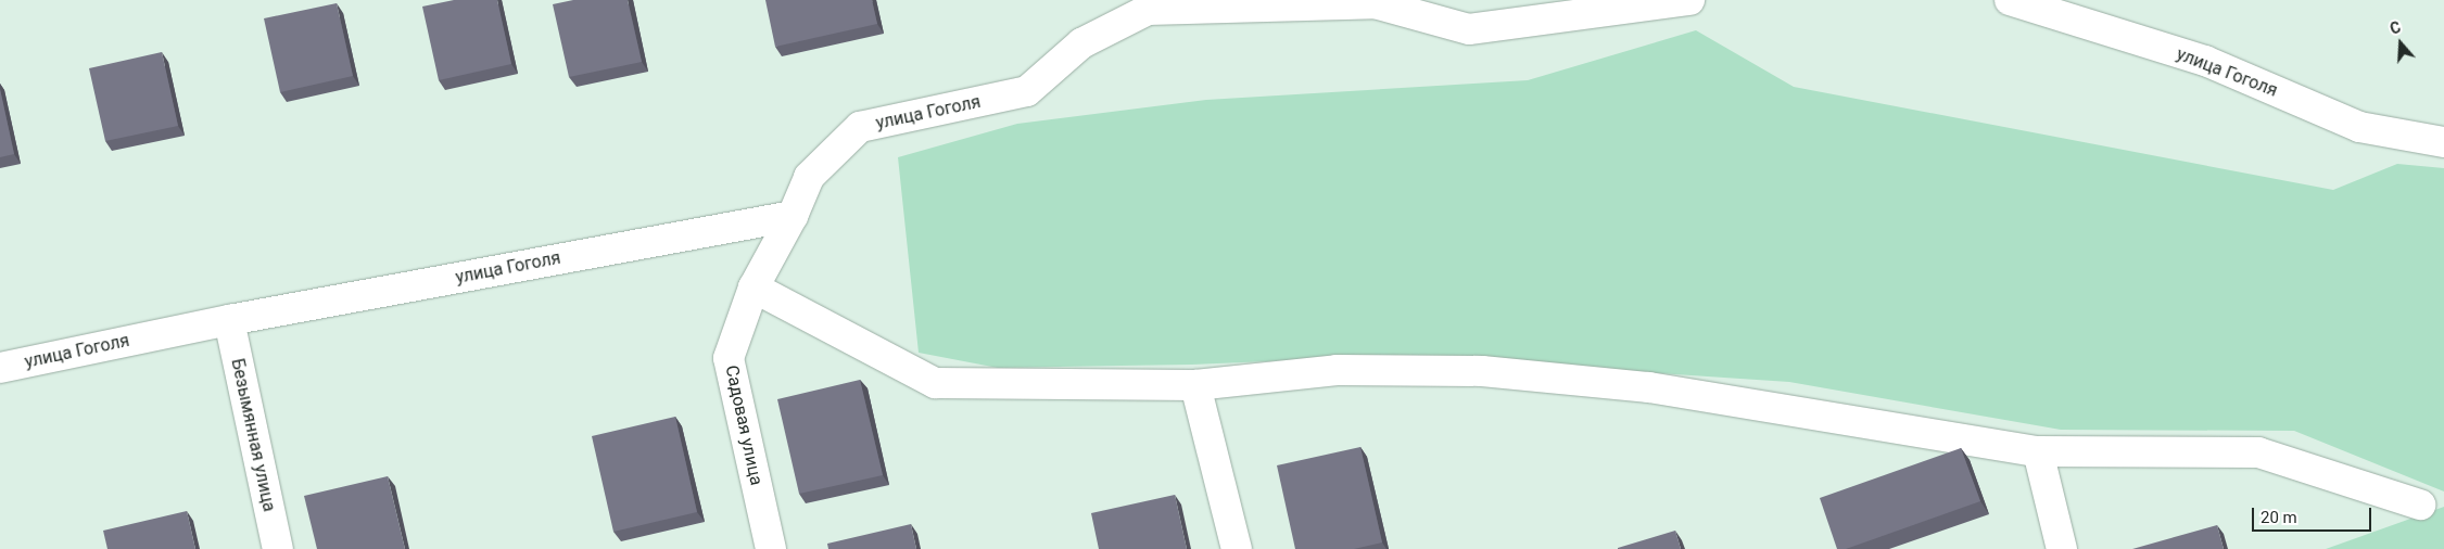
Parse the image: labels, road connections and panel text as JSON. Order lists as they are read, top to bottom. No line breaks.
{"streets":{"street":["улица Гоголя","Садовая улица","Безымянная улица"]},"crossings":[["улица Гоголя","Садовая улица"],["улица Гоголя","Безымянная улица"]],"scale_bar":"20 m","north":"top"}
